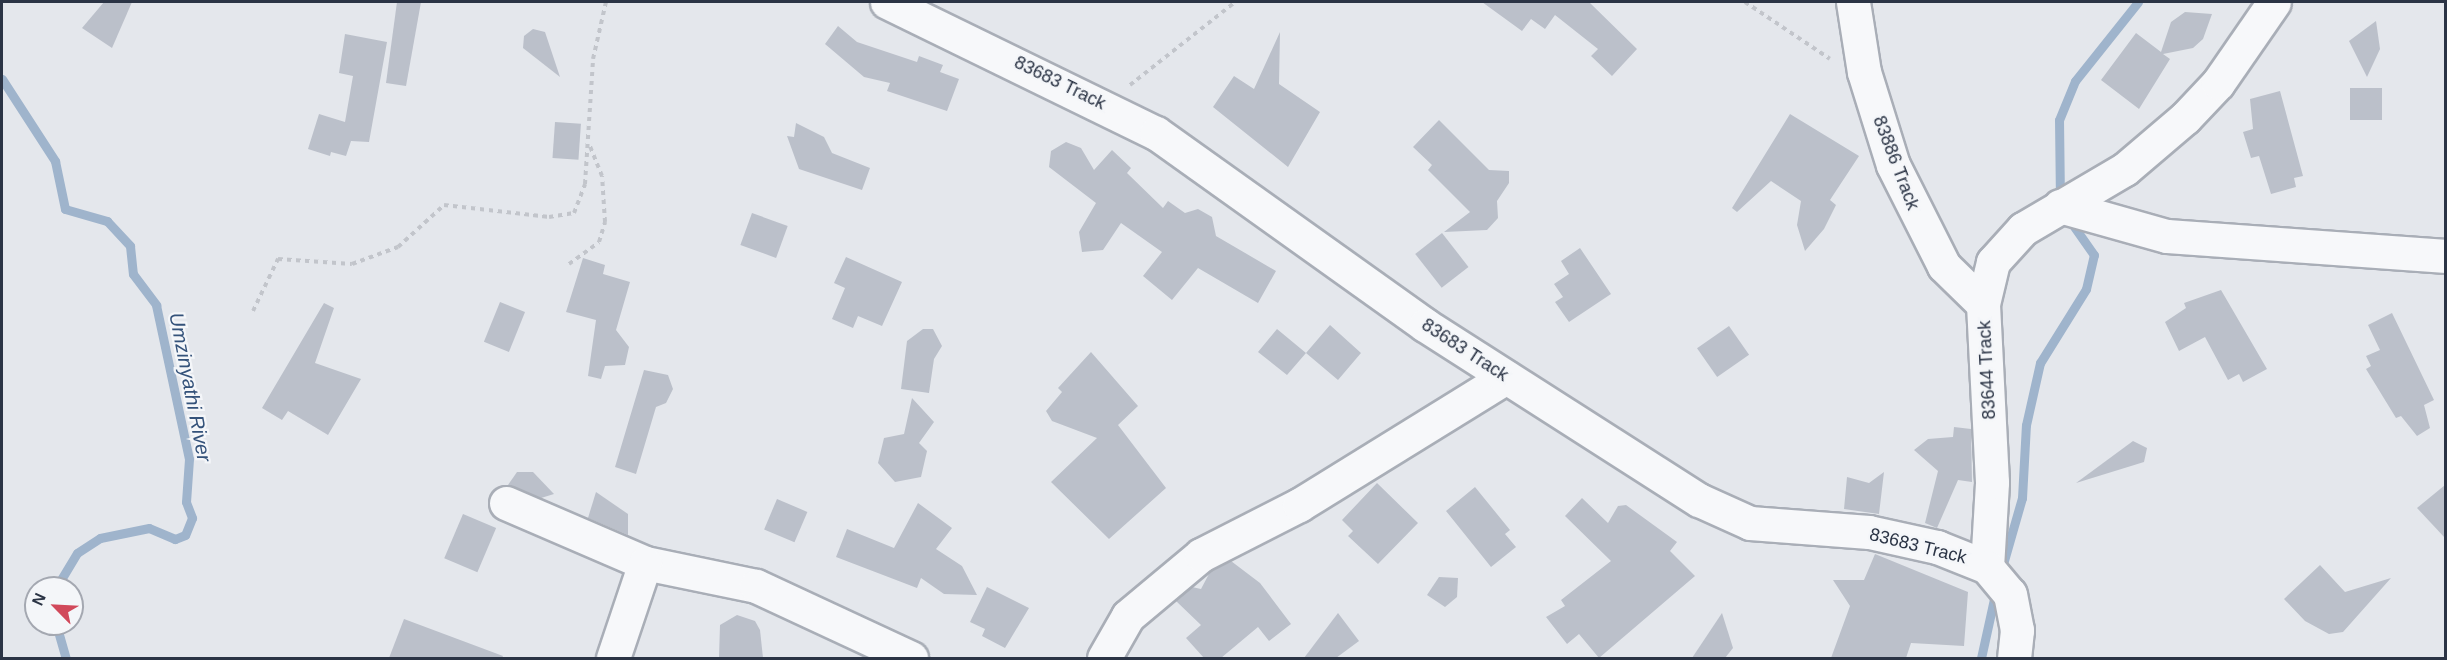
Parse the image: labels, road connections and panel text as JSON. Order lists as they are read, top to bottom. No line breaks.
{"streets":{"street":["83683 Track","83886 Track","83644 Track"]},"crossings":[["83683 Track","83644 Track"],["83886 Track","83644 Track"]],"water":["Umzinyathi River"],"north":"top left"}
